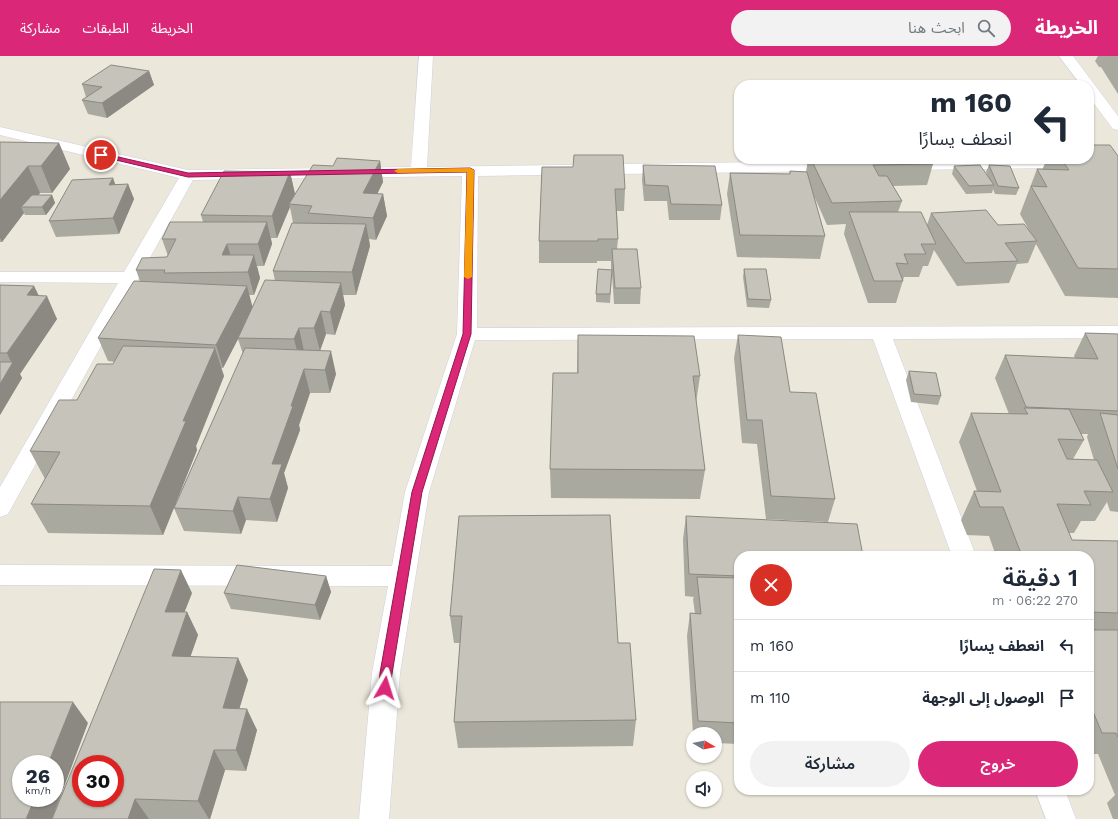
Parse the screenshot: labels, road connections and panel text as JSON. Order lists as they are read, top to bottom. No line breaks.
{"north":"right","page":{"header":"الخريطة","search":"ابحث هنا","nav":["الخريطة","الطبقات","مشاركة"],"turn":["160 m","انعطف يسارًا"],"heading":["1 دقيقة","270 m · 06:22"],"list":[{"name":"انعطف يسارًا","value":"160 m"},{"name":"الوصول إلى الوجهة","value":"110 m"}],"buttons":["خروج","مشاركة"],"speed":"26 km/h","limit":"30"}}
